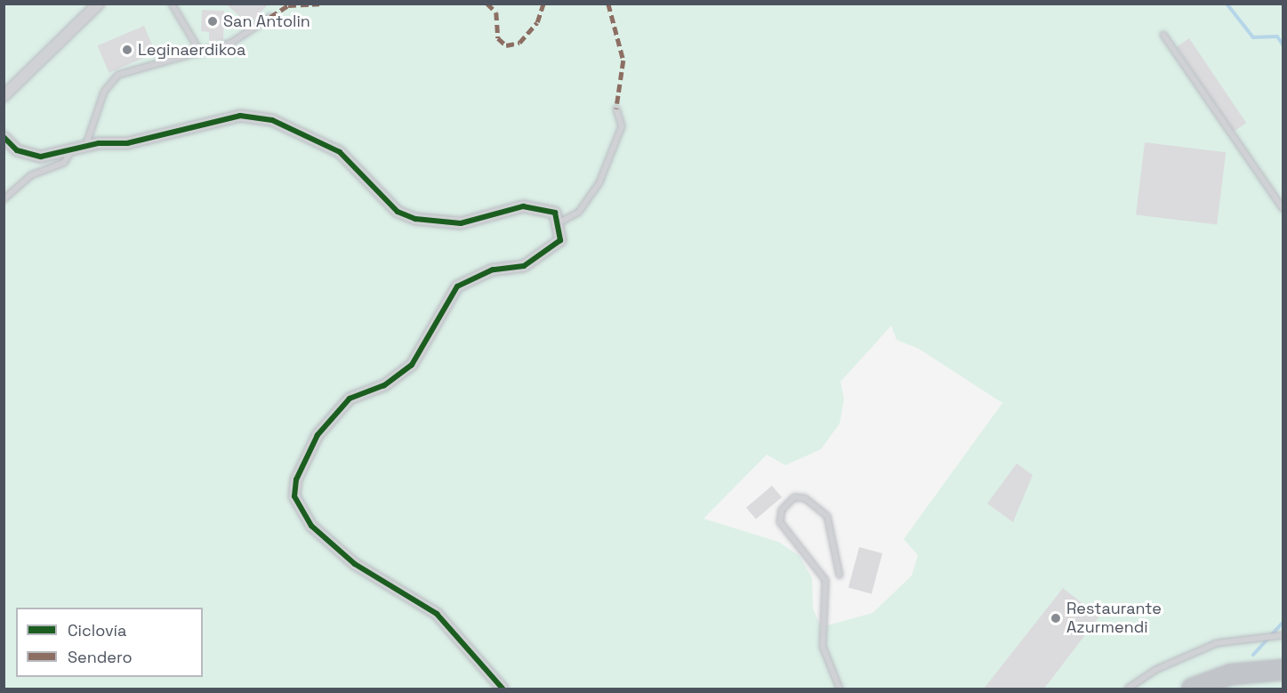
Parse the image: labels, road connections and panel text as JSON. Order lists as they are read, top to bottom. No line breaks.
{"places":["San Antolin","Leginaerdikoa","Restaurante Azurmendi"],"legend":["Ciclovía","Sendero"]}
